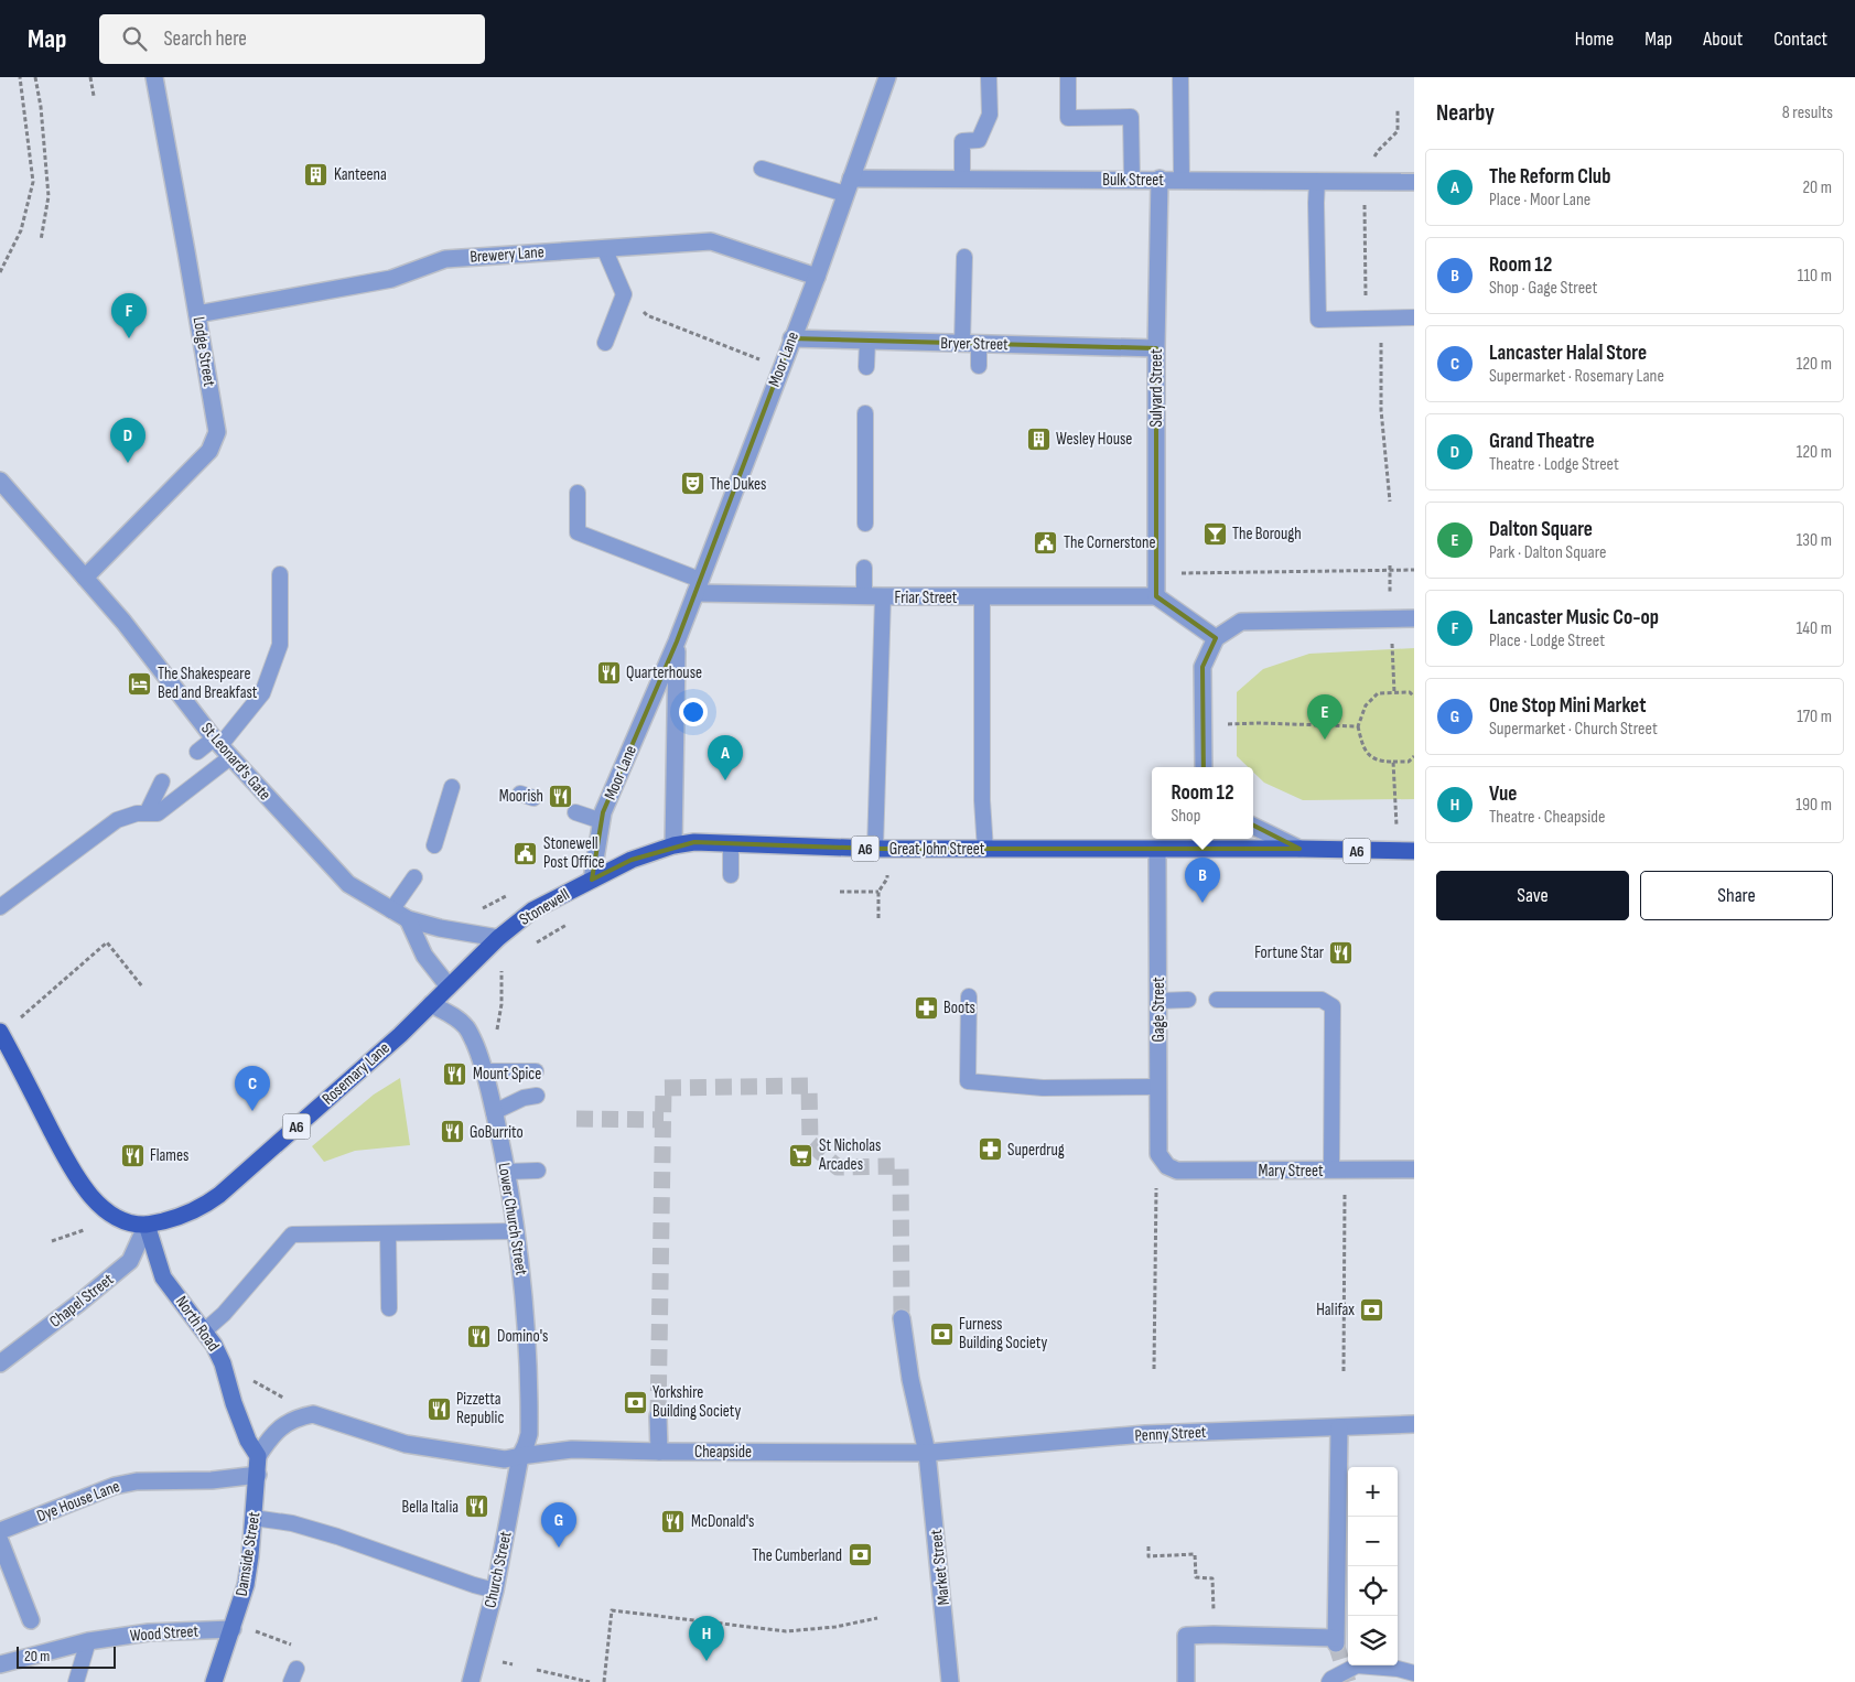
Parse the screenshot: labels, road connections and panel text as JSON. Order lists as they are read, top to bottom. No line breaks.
{"streets":{"main road":["A6","Great John Street","Stonewell","Rosemary Lane"],"street":["Bulk Street","Brewery Lane","Bryer Street","Lodge Street","Moor Lane","Sulyard Street","Friar Street","St Leonard's Gate","Gage Street","Mary Street","Lower Church Street","Chapel Street","North Road","Penny Street","Cheapside","Dye House Lane","Damside Street","Market Street","Church Street","Wood Street"]},"crossings":[["Bulk Street","Moor Lane"],["Bulk Street","Sulyard Street"],["Brewery Lane","Lodge Street"],["Brewery Lane","Moor Lane"],["Bryer Street","Moor Lane"],["Bryer Street","Sulyard Street"],["Lodge Street","St Leonard's Gate"],["Moor Lane","Friar Street"],["Moor Lane","Great John Street"],["Moor Lane","Stonewell"],["Sulyard Street","Friar Street"],["St Leonard's Gate","Stonewell"],["St Leonard's Gate","Rosemary Lane"],["A6","Great John Street"],["A6","Gage Street"],["A6","Rosemary Lane"],["A6","Chapel Street"],["A6","North Road"],["Great John Street","Stonewell"],["Great John Street","Gage Street"],["Stonewell","Rosemary Lane"],["Gage Street","Mary Street"],["Rosemary Lane","Lower Church Street"],["Rosemary Lane","Chapel Street"],["Rosemary Lane","North Road"],["Lower Church Street","Cheapside"],["Lower Church Street","Church Street"],["Chapel Street","North Road"],["North Road","Damside Street"],["Penny Street","Cheapside"],["Penny Street","Market Street"],["Cheapside","Market Street"],["Cheapside","Church Street"],["Dye House Lane","Damside Street"],["Damside Street","Wood Street"]],"places":{"building":["Kanteena","Wesley House"],"theatre":["The Dukes"],"bar":["The Borough"],"public building":["The Cornerstone","Stonewell Post Office"],"restaurant":["Quarterhouse","Moorish","Fortune Star","Mount Spice","GoBurrito","Flames","Domino's","Pizzetta Republic","Bella Italia","McDonald's"],"hotel":["The Shakespeare Bed and Breakfast"],"pharmacy":["Boots","Superdrug"],"supermarket":["St Nicholas Arcades"],"bank":["Halifax","Furness Building Society","Yorkshire Building Society","The Cumberland"]},"scale_bar":"20 m","page":{"header":"Map","search":"Search here","nav":["Home","Map","About","Contact"],"heading":["Nearby","8 results"],"list":[{"mark":"A","name":"The Reform Club","note":"Place · Moor Lane","value":"20 m"},{"mark":"B","name":"Room 12","note":"Shop · Gage Street","value":"110 m"},{"mark":"C","name":"Lancaster Halal Store","note":"Supermarket · Rosemary Lane","value":"120 m"},{"mark":"D","name":"Grand Theatre","note":"Theatre · Lodge Street","value":"120 m"},{"mark":"E","name":"Dalton Square","note":"Park · Dalton Square","value":"130 m"},{"mark":"F","name":"Lancaster Music Co-op","note":"Place · Lodge Street","value":"140 m"},{"mark":"G","name":"One Stop Mini Market","note":"Supermarket · Church Street","value":"170 m"},{"mark":"H","name":"Vue","note":"Theatre · Cheapside","value":"190 m"}],"pins":["F","D","E","A","B","C","G","H"],"popup":["Room 12","Shop"],"buttons":["Save","Share"],"map_buttons":["+","−"],"scale":"20 m"}}
